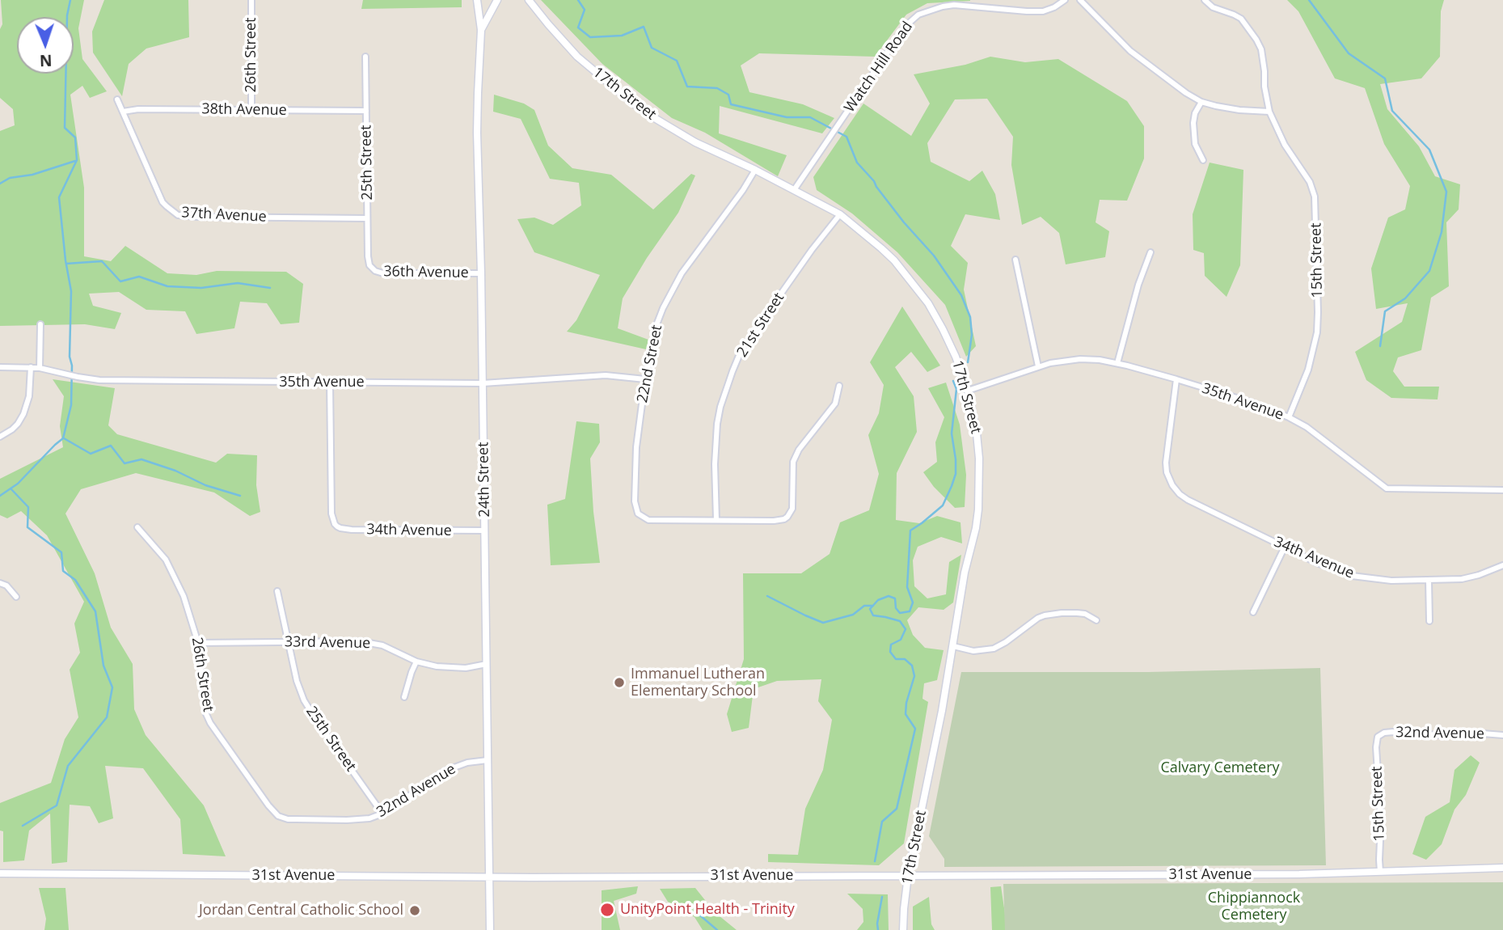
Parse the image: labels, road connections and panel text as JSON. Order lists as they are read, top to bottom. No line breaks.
{"streets":{"street":["26th Street","Watch Hill Road","17th Street","38th Avenue","25th Street","37th Avenue","15th Street","36th Avenue","21st Street","22nd Street","35th Avenue","24th Street","34th Avenue","33rd Avenue","32nd Avenue","31st Avenue"]},"crossings":[["26th Street","38th Avenue"],["26th Street","33rd Avenue"],["26th Street","32nd Avenue"],["Watch Hill Road","17th Street"],["17th Street","21st Street"],["17th Street","22nd Street"],["17th Street","35th Avenue"],["17th Street","31st Avenue"],["38th Avenue","25th Street"],["38th Avenue","37th Avenue"],["25th Street","37th Avenue"],["25th Street","36th Avenue"],["25th Street","33rd Avenue"],["25th Street","32nd Avenue"],["15th Street","35th Avenue"],["15th Street","32nd Avenue"],["15th Street","31st Avenue"],["36th Avenue","24th Street"],["21st Street","22nd Street"],["22nd Street","35th Avenue"],["35th Avenue","24th Street"],["35th Avenue","34th Avenue"],["24th Street","34th Avenue"],["24th Street","33rd Avenue"],["24th Street","32nd Avenue"],["24th Street","31st Avenue"]],"parks":["Calvary Cemetery","Chippiannock Cemetery"],"places":["Immanuel Lutheran Elementary School","UnityPoint Health - Trinity","Jordan Central Catholic School"],"north":"bottom"}
